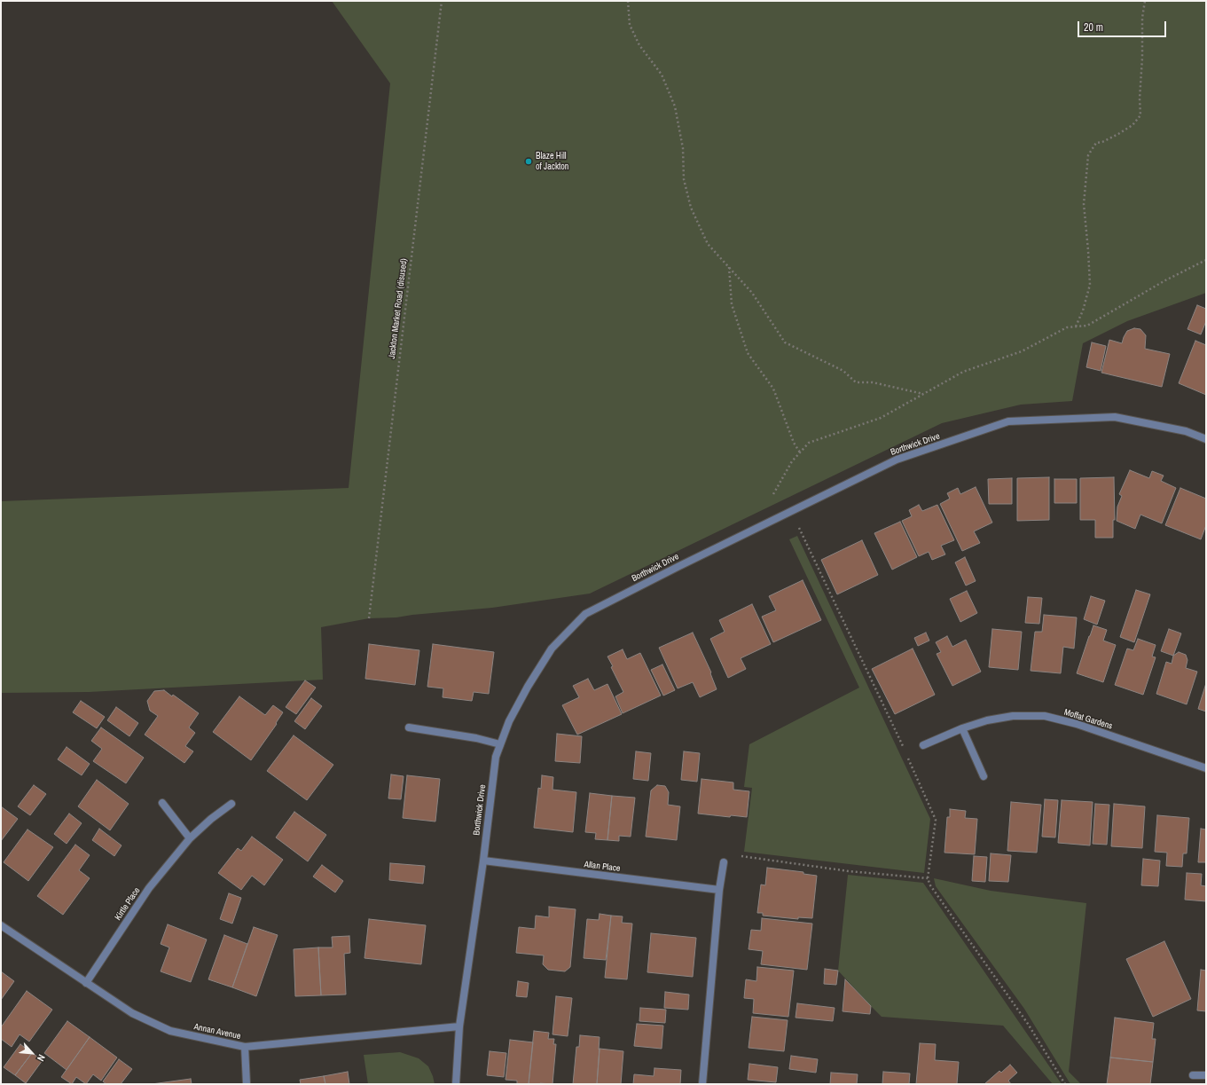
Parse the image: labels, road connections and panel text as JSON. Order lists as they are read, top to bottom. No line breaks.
{"streets":{"street":["Borthwick Drive","Moffat Gardens","Allan Place","Kirtle Place","Annan Avenue"],"path":["Jackton Market Road (disused)"]},"crossings":[["Borthwick Drive","Allan Place"],["Borthwick Drive","Annan Avenue"],["Kirtle Place","Annan Avenue"]],"places":["Blaze Hill of Jackton"],"scale_bar":"20 m","north":"bottom right"}
